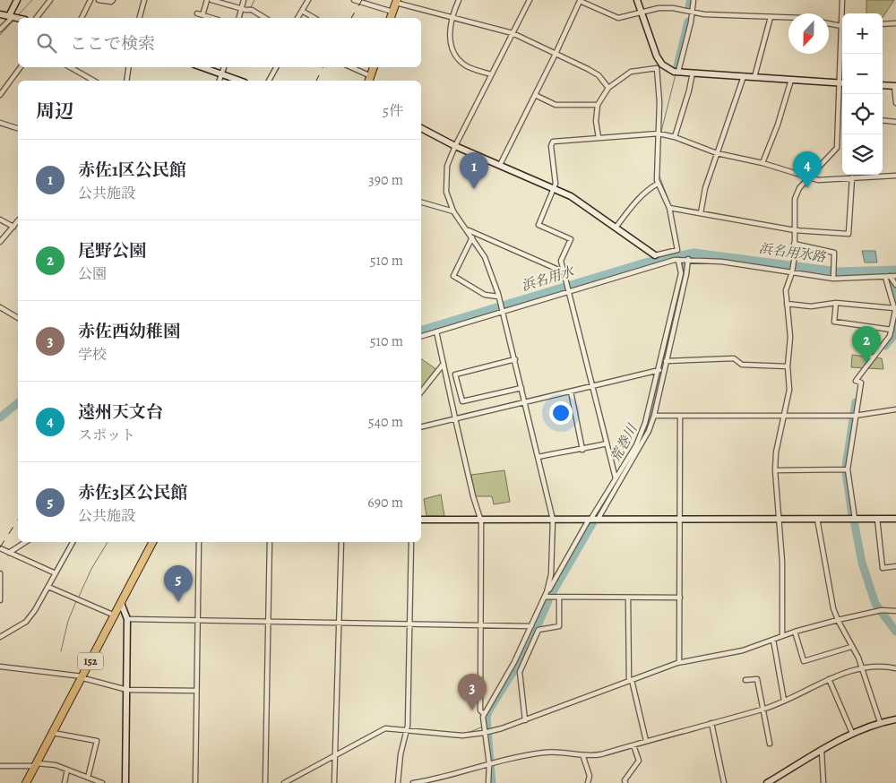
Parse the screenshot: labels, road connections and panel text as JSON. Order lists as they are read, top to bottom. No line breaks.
{"streets":{"highway":["152"]},"water":["浜名用水路","浜名用水","荒巻川"],"north":"bottom","page":{"map_buttons":["+","−"],"search":"ここで検索","heading":["周辺","5件"],"list":[{"mark":"1","name":"赤佐1区公民館","note":"公共施設","value":"390 m"},{"mark":"2","name":"尾野公園","note":"公園","value":"510 m"},{"mark":"3","name":"赤佐西幼稚園","note":"学校","value":"510 m"},{"mark":"4","name":"遠州天文台","note":"スポット","value":"540 m"},{"mark":"5","name":"赤佐3区公民館","note":"公共施設","value":"690 m"}],"pins":["4","1","2","5","3"]}}
